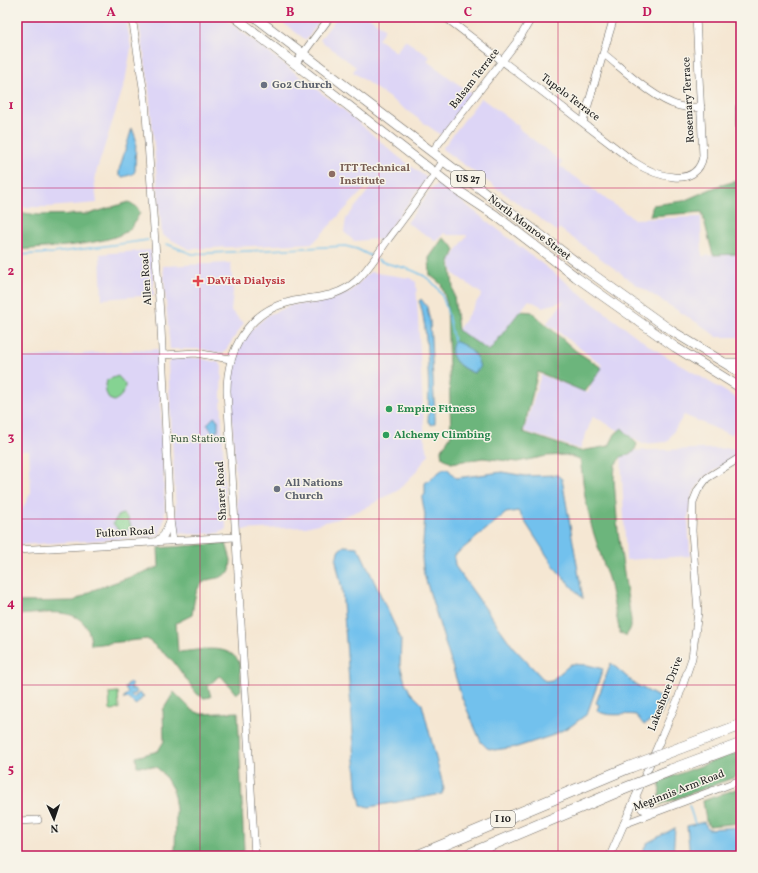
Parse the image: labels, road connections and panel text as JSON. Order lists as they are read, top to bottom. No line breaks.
{"streets":{"highway":["I 10"],"main road":["US 27","North Monroe Street"],"street":["Balsam Terrace","Tupelo Terrace","Rosemary Terrace","Allen Road","Sharer Road","Fulton Road","Lakeshore Drive","Meginnis Arm Road"]},"crossings":[["Balsam Terrace","Tupelo Terrace"],["Balsam Terrace","North Monroe Street"],["Tupelo Terrace","Rosemary Terrace"],["North Monroe Street","Sharer Road"],["Allen Road","Fulton Road"],["Sharer Road","Fulton Road"],["Lakeshore Drive","Meginnis Arm Road"]],"parks":["Fun Station"],"places":{"other":["Go2 Church","ITT Technical Institute","Empire Fitness","Alchemy Climbing","All Nations Church"],"health":["DaVita Dialysis"]},"north":"bottom","grid":{"columns":["A","B","C","D"],"rows":["1","2","3","4","5"]}}
